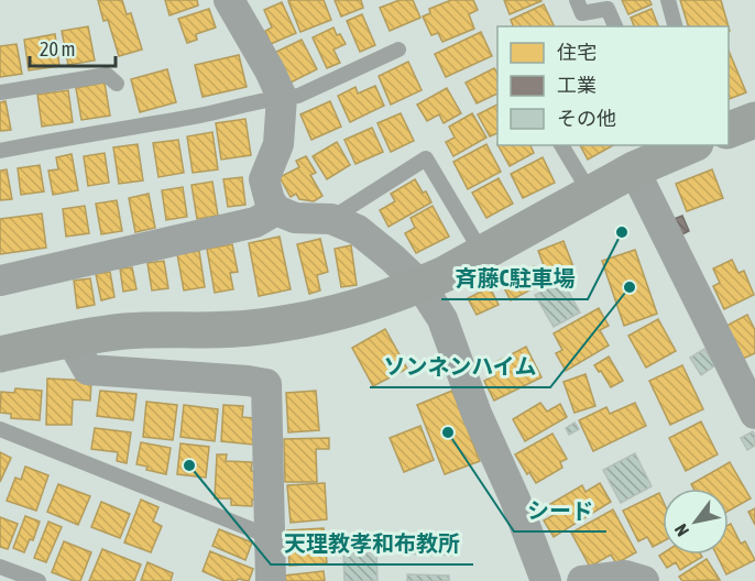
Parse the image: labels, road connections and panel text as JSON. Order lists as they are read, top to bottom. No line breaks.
{"places":["斉藤C駐車場","ソンネンハイム","シード","天理教孝和布教所"],"legend":["住宅","工業","その他"],"scale_bar":"20 m","north":"bottom left"}
